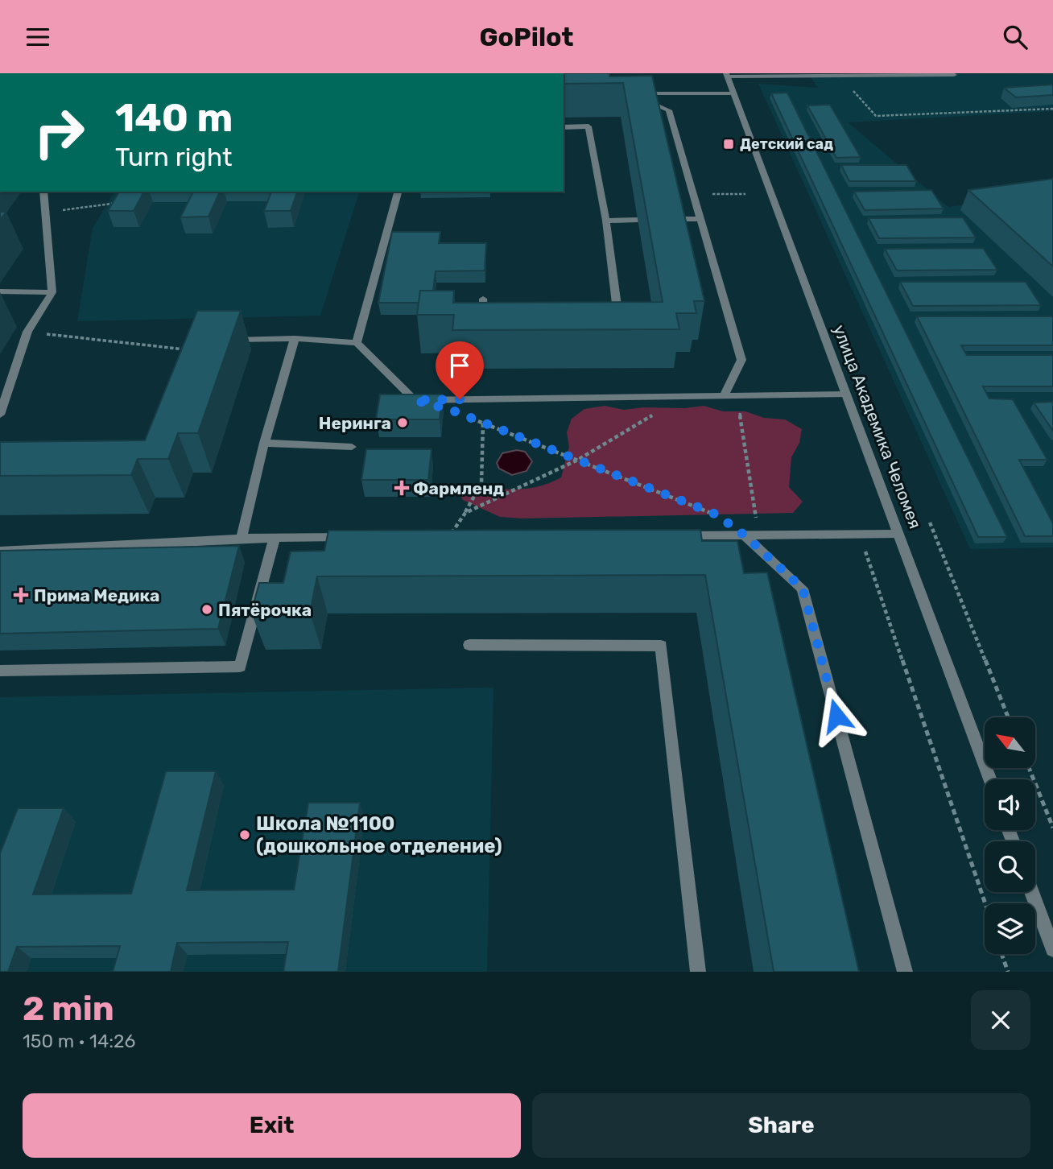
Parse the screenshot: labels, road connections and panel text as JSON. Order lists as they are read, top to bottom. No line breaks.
{"streets":{"street":["улица Академика Челомея"]},"places":{"transit":["Детский сад"],"other":["Неринга","Пятёрочка","Школа №1100 (дошкольное отделение)"],"health":["Фармленд","Прима Медика"]},"north":"top left","page":{"header":"GoPilot","turn":["140 m","Turn right"],"heading":["2 min","150 m · 14:26"],"buttons":["Exit","Share"]}}
